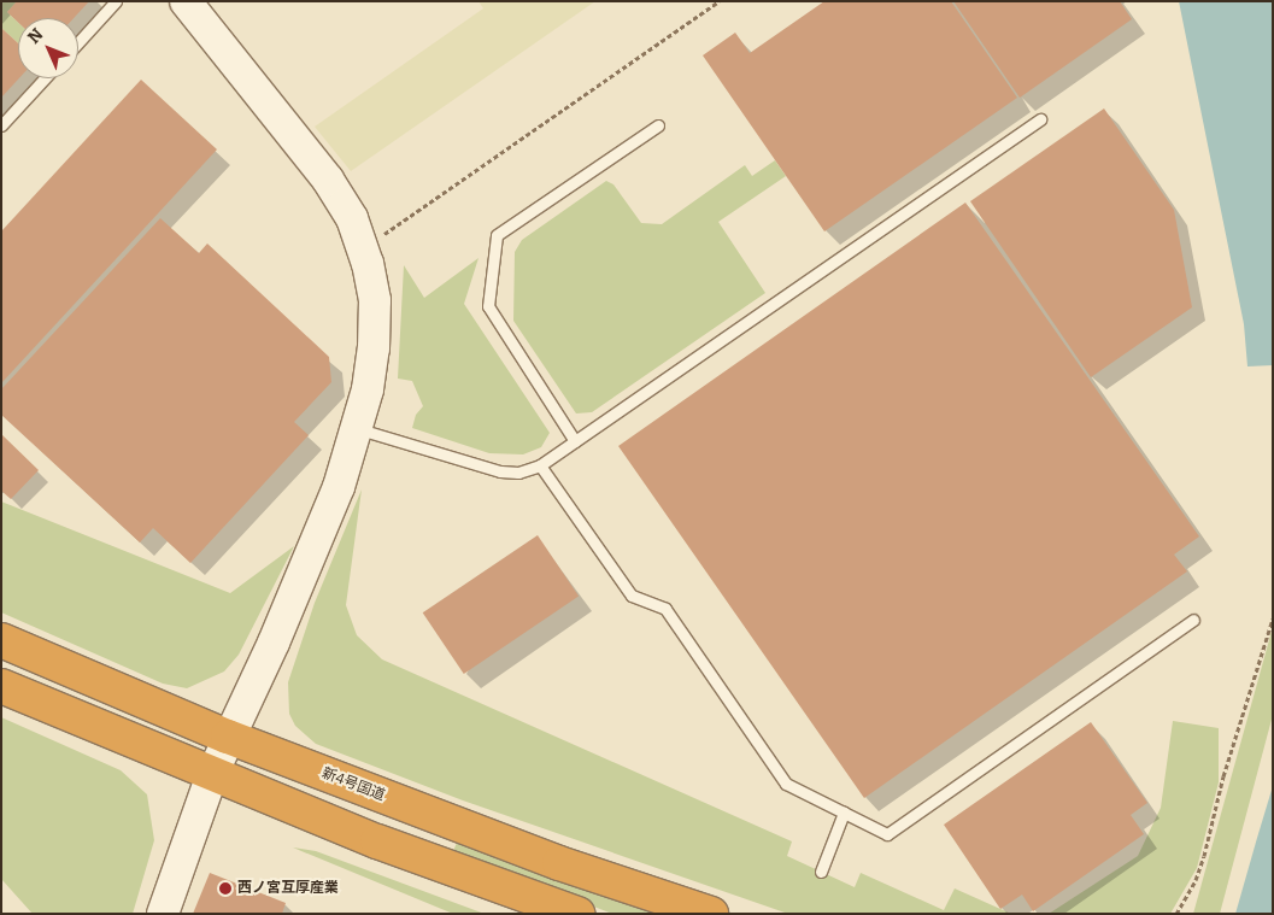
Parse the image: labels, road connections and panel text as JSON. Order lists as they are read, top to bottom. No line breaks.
{"streets":{"highway":["新4号国道"]},"places":["西ノ宮互厚産業"],"north":"top left"}
